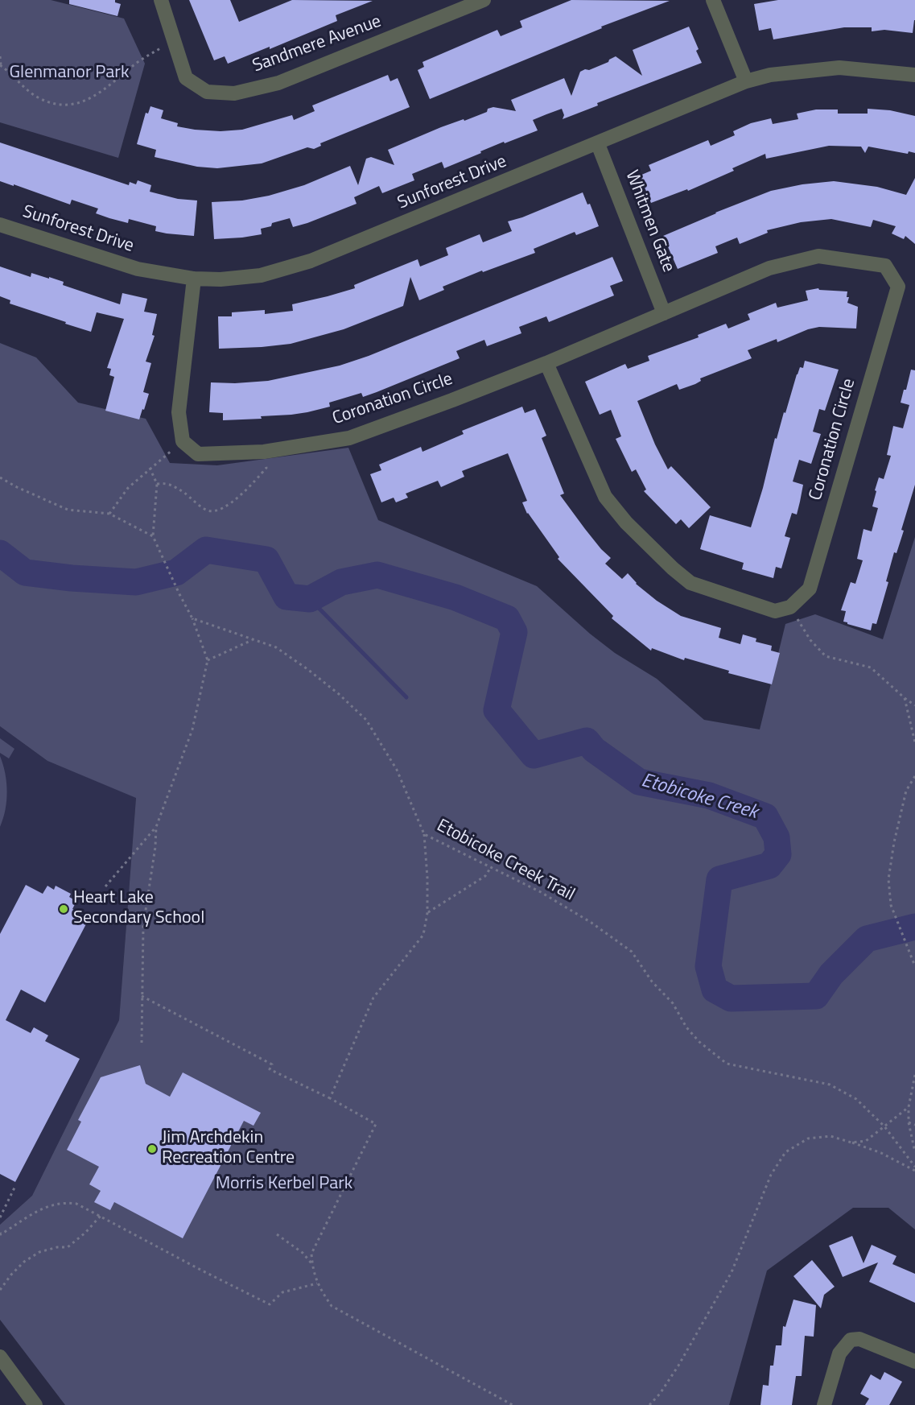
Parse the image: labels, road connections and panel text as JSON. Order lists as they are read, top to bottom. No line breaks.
{"streets":{"street":["Sandmere Avenue","Sunforest Drive","Whitmen Gate","Coronation Circle"],"path":["Etobicoke Creek Trail"]},"crossings":[["Sunforest Drive","Whitmen Gate"],["Whitmen Gate","Coronation Circle"]],"water":["Etobicoke Creek"],"parks":["Glenmanor Park","Morris Kerbel Park"],"places":["Heart Lake Secondary School","Jim Archdekin Recreation Centre"]}
